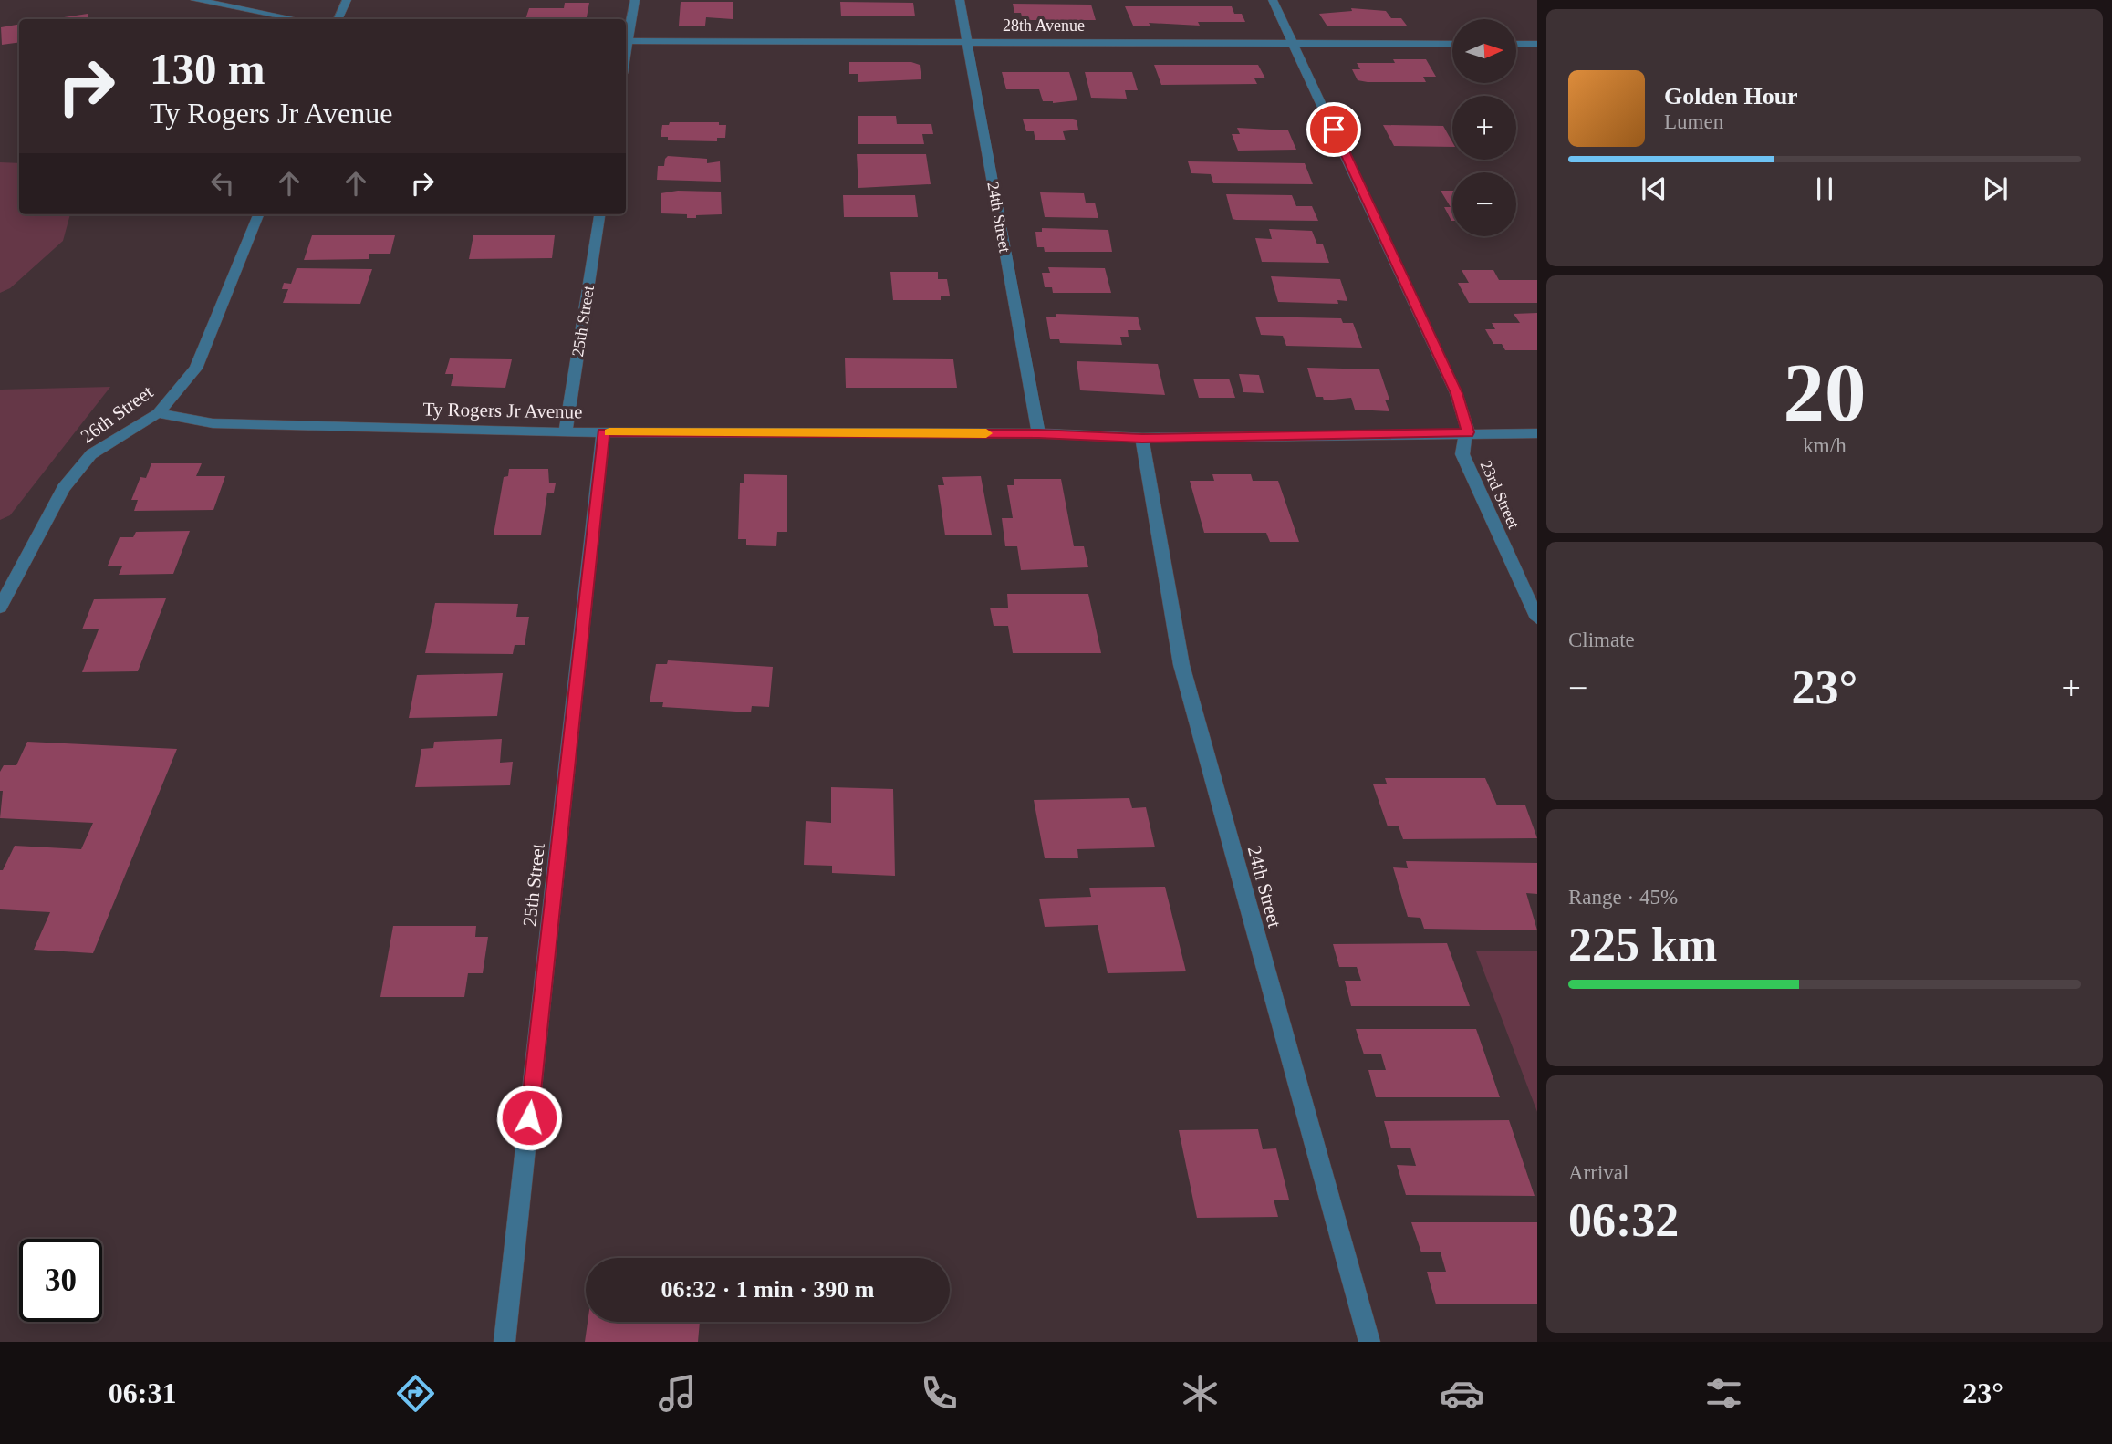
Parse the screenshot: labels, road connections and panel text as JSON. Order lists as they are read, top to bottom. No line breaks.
{"streets":{"street":["28th Avenue","24th Street","25th Street","Ty Rogers Jr Avenue","26th Street","23rd Street"]},"crossings":[["28th Avenue","24th Street"],["28th Avenue","23rd Street"],["24th Street","Ty Rogers Jr Avenue"],["25th Street","Ty Rogers Jr Avenue"],["Ty Rogers Jr Avenue","26th Street"],["Ty Rogers Jr Avenue","23rd Street"]],"north":"right","page":{"map_buttons":["+","−"],"turn":["130 m","Ty Rogers Jr Avenue"],"song":["Golden Hour","Lumen"],"tile":[["20","km/h"],"Climate",["Range · 45%","225 km"],["Arrival","06:32"]],"heat":["−","23°","+"],"limit":"30","trip":"06:32 · 1 min · 390 m","tabs":["06:31","23°"]}}
